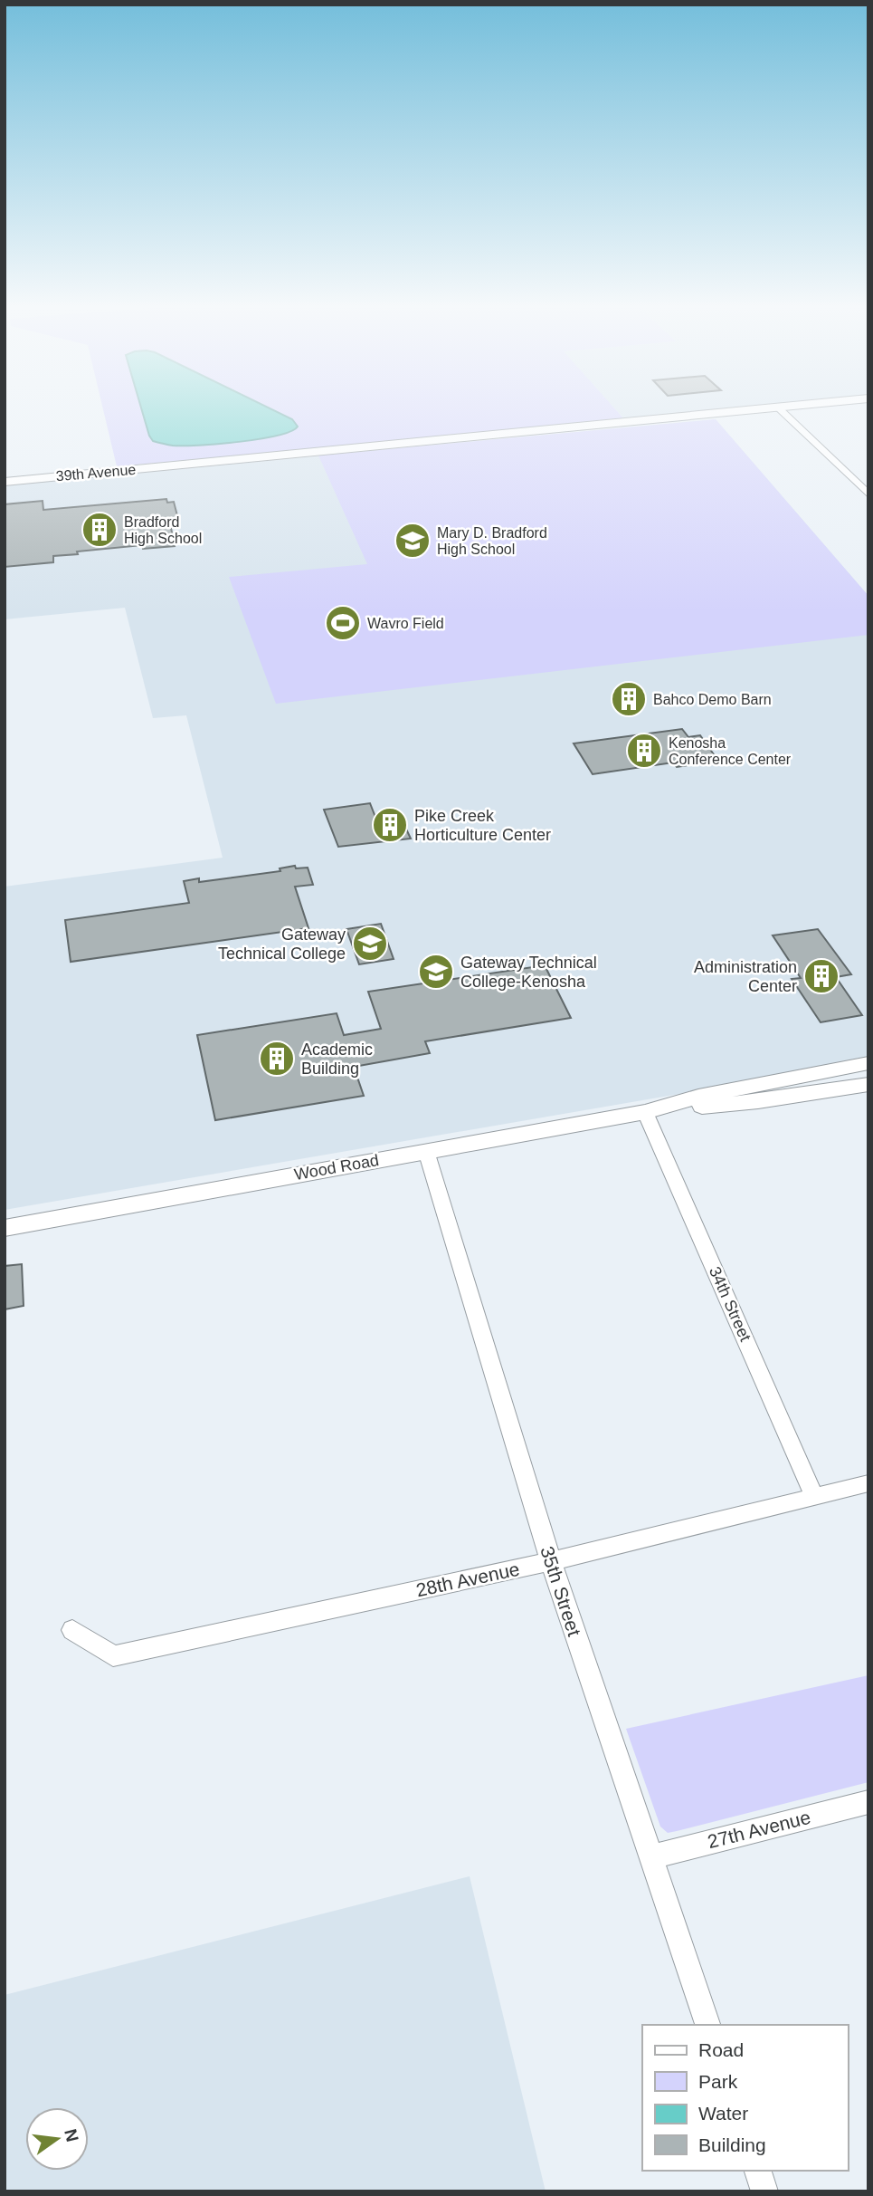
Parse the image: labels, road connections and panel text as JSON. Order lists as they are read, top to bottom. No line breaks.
{"streets":{"street":["39th Avenue","Wood Road","34th Street","28th Avenue","35th Street","27th Avenue"]},"crossings":[["Wood Road","34th Street"],["Wood Road","35th Street"],["34th Street","28th Avenue"],["28th Avenue","35th Street"],["35th Street","27th Avenue"]],"places":{"building":["Bradford High School","Bahco Demo Barn","Kenosha Conference Center","Pike Creek Horticulture Center","Administration Center","Academic Building"],"school or university":["Mary D. Bradford High School","Gateway Technical College","Gateway Technical College-Kenosha"],"sports":["Wavro Field"]},"legend":["Road","Park","Water","Building"],"north":"right"}
